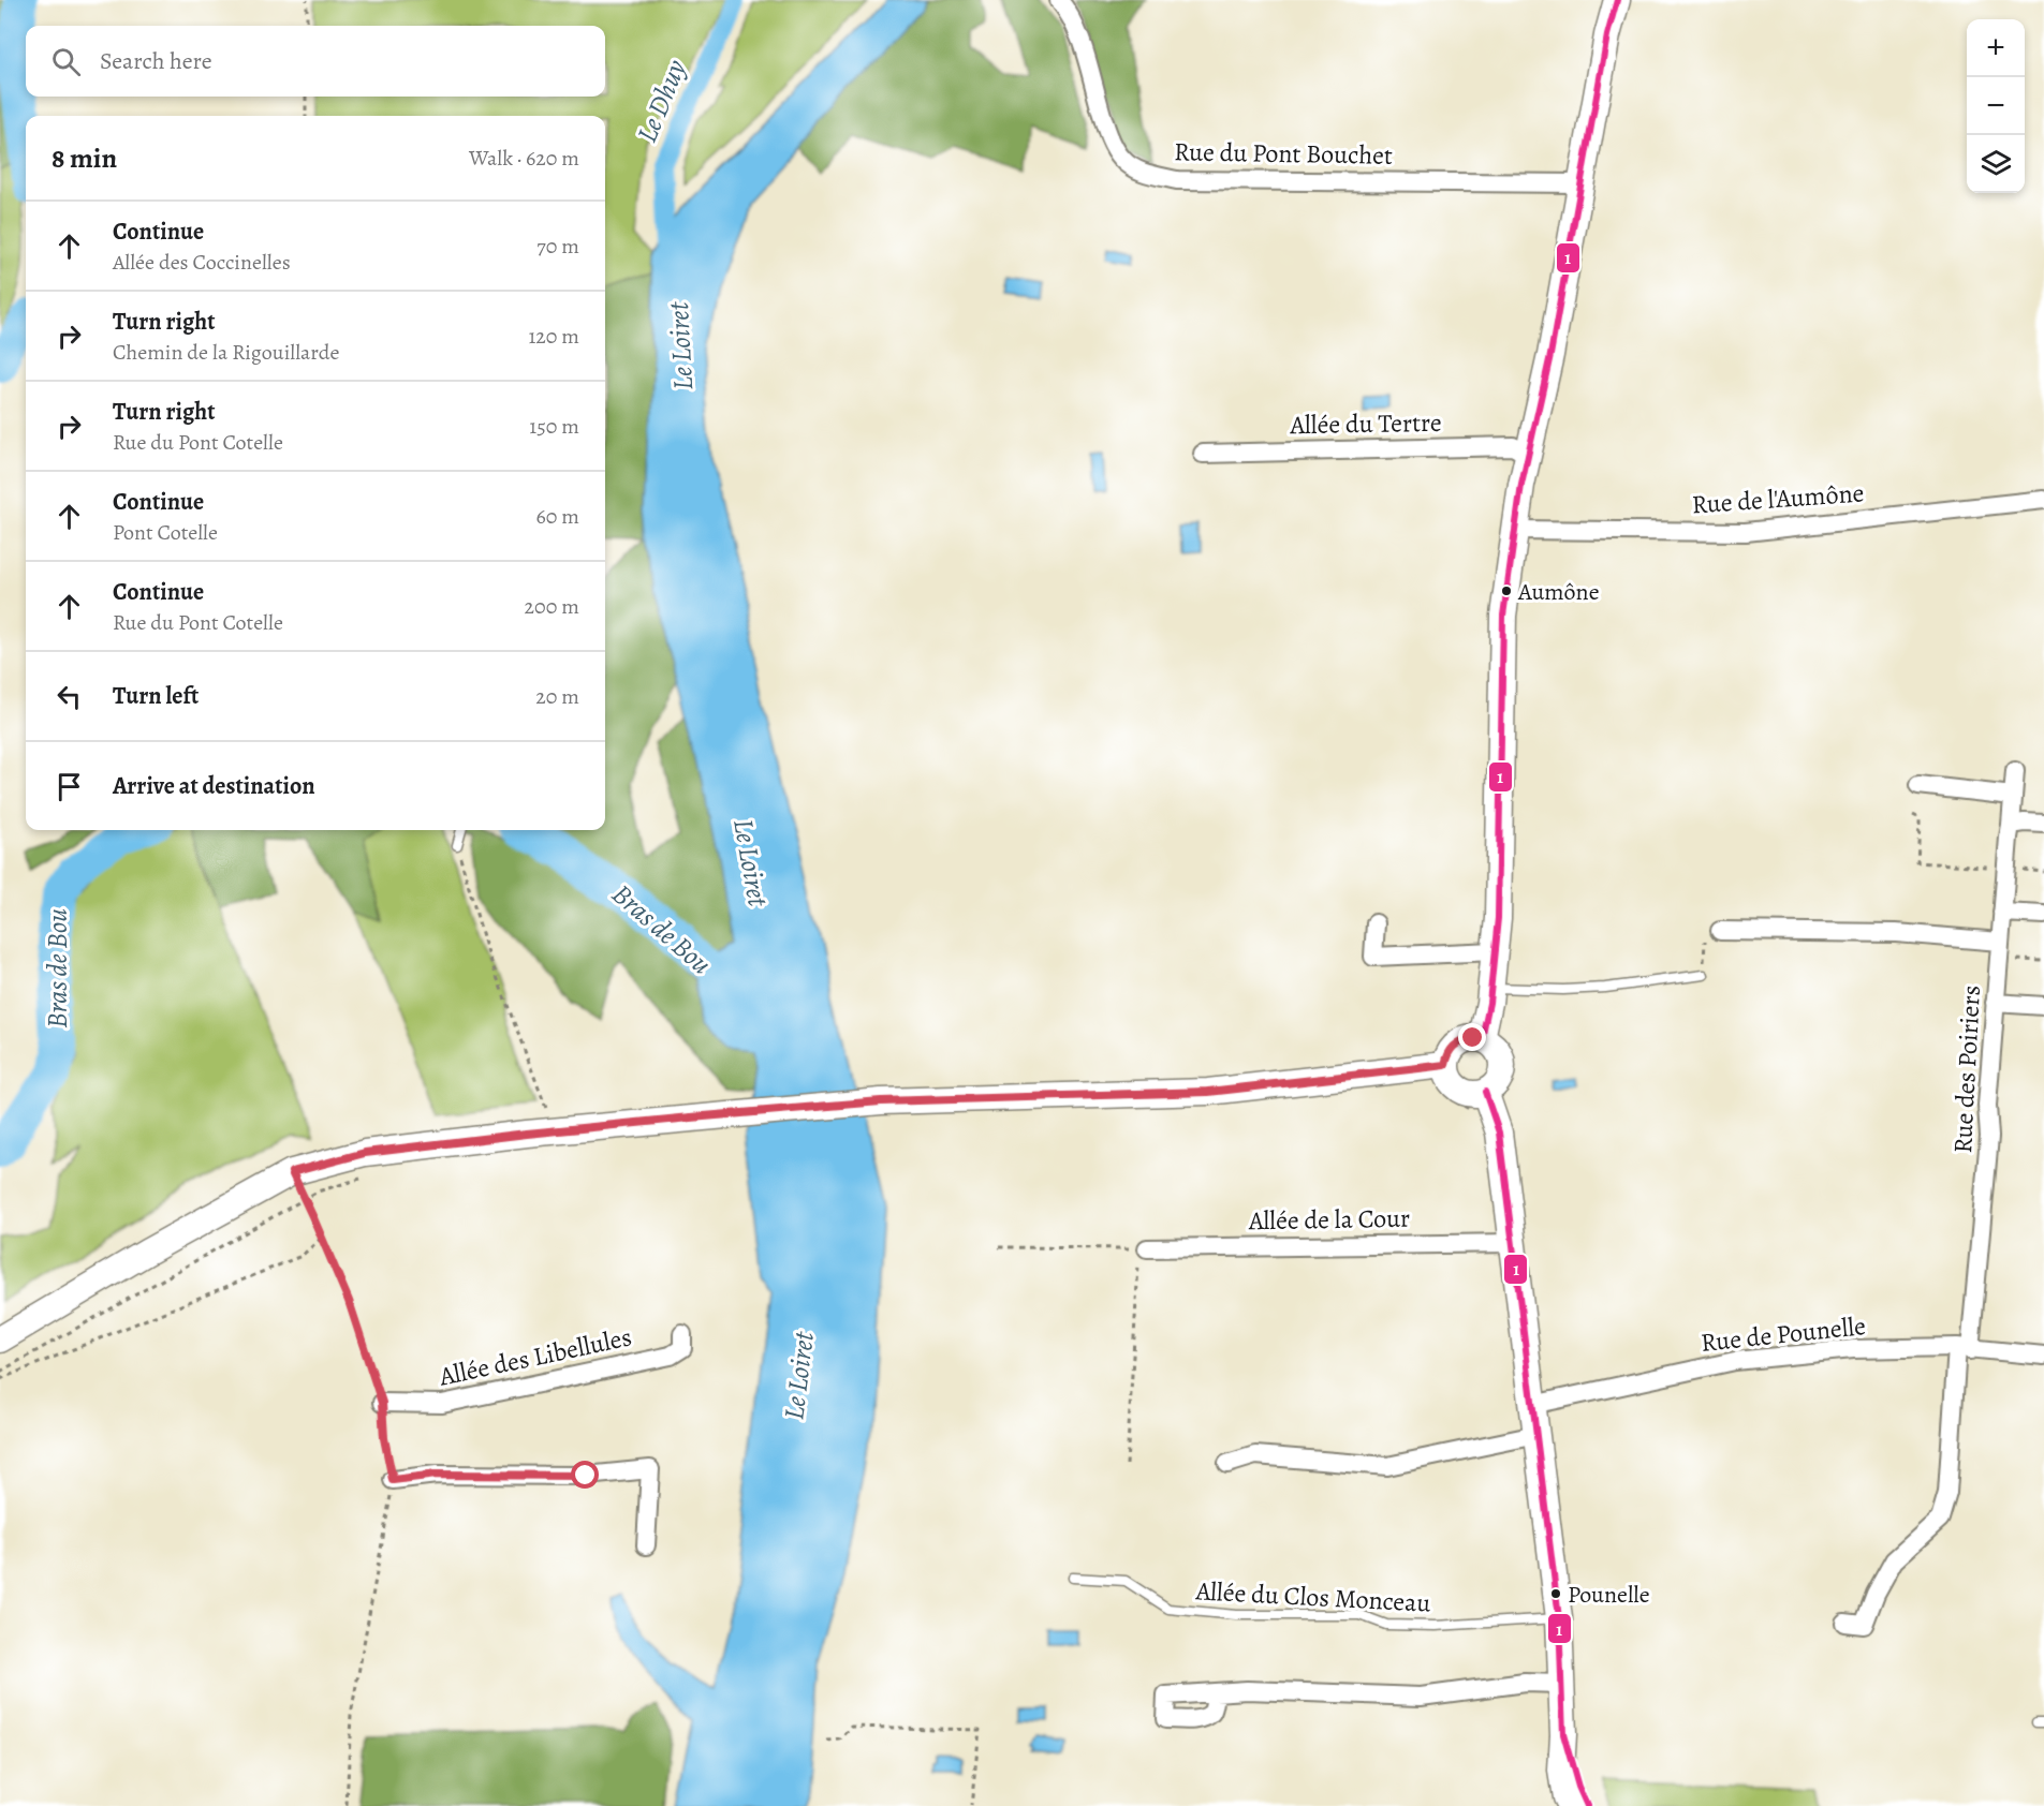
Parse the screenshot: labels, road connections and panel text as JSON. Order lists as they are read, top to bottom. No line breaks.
{"streets":{"street":["Rue du Pont Bouchet","Allée du Tertre","Rue de l'Aumône","Rue des Poiriers","Allée de la Cour","Rue de Pounelle","Allée des Libellules"],"lane":["Allée du Clos Monceau"]},"crossings":[["Rue des Poiriers","Rue de Pounelle"]],"water":["Le Dhuy","Le Loiret","Bras de Bou"],"places":["Aumône","Pounelle"],"lines":["transit line 1"],"page":{"map_buttons":["+","−"],"search":"Search here","heading":["8 min","Walk · 620 m"],"list":[["Continue","Allée des Coccinelles","70 m"],["Turn right","Chemin de la Rigouillarde","120 m"],["Turn right","Rue du Pont Cotelle","150 m"],["Continue","Pont Cotelle","60 m"],["Continue","Rue du Pont Cotelle","200 m"],["Turn left","20 m"],"Arrive at destination"]}}
